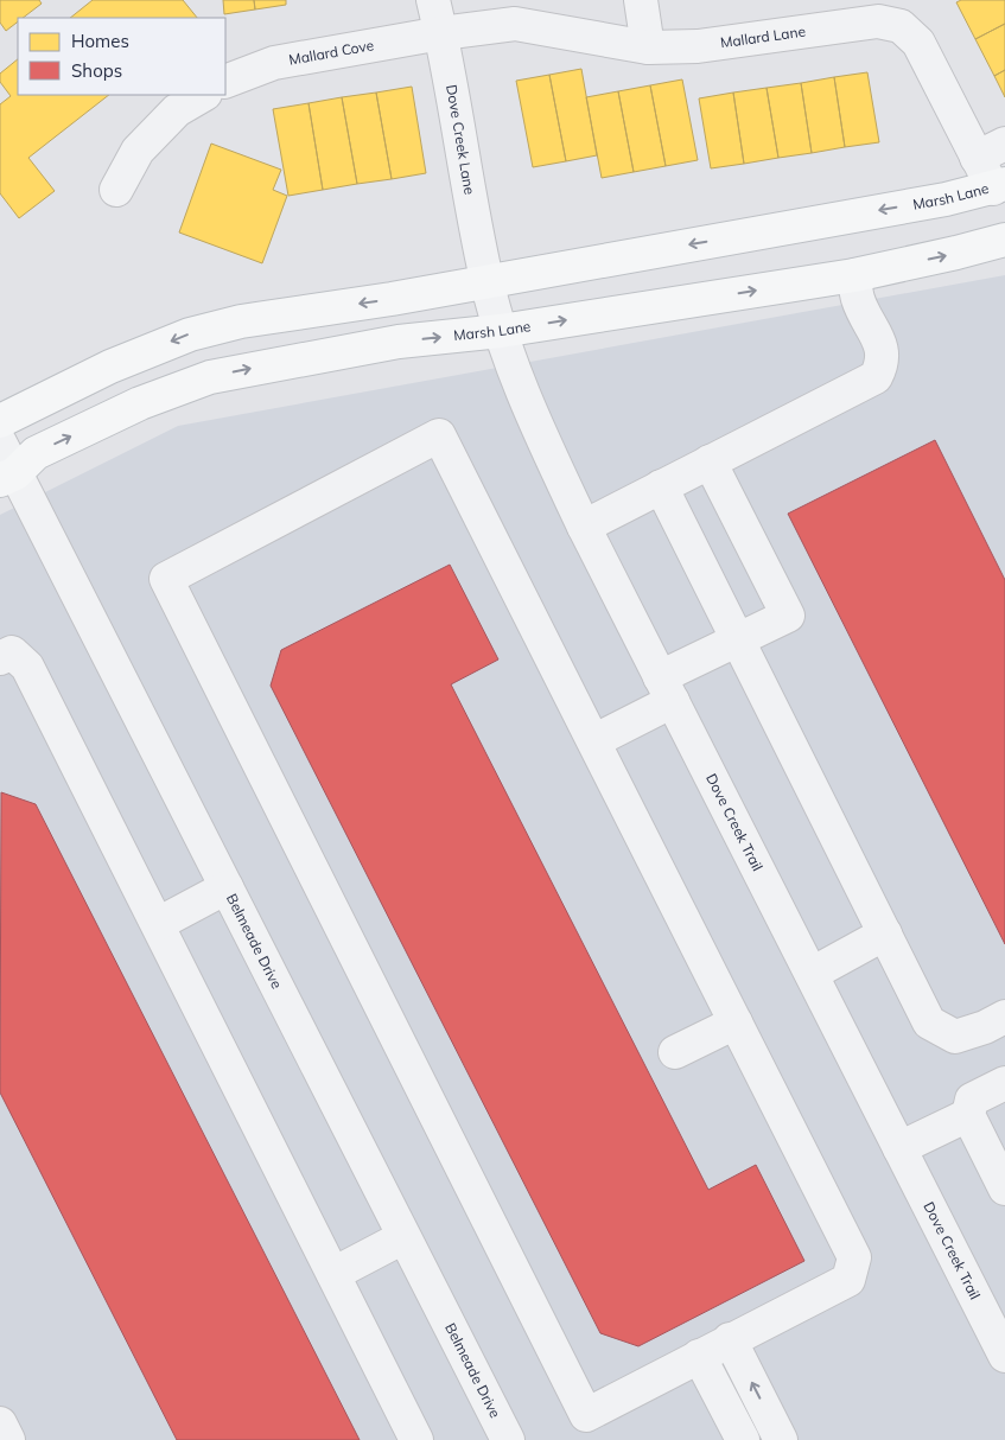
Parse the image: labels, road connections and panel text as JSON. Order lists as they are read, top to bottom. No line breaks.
{"streets":{"main road":["Marsh Lane"],"street":["Mallard Lane","Mallard Cove","Dove Creek Lane","Dove Creek Trail","Belmeade Drive"]},"crossings":[["Mallard Lane","Mallard Cove"],["Mallard Lane","Dove Creek Lane"],["Mallard Lane","Marsh Lane"],["Mallard Cove","Dove Creek Lane"],["Dove Creek Lane","Marsh Lane"],["Dove Creek Lane","Dove Creek Trail"],["Marsh Lane","Dove Creek Trail"],["Marsh Lane","Belmeade Drive"]],"legend":["Homes","Shops"]}
